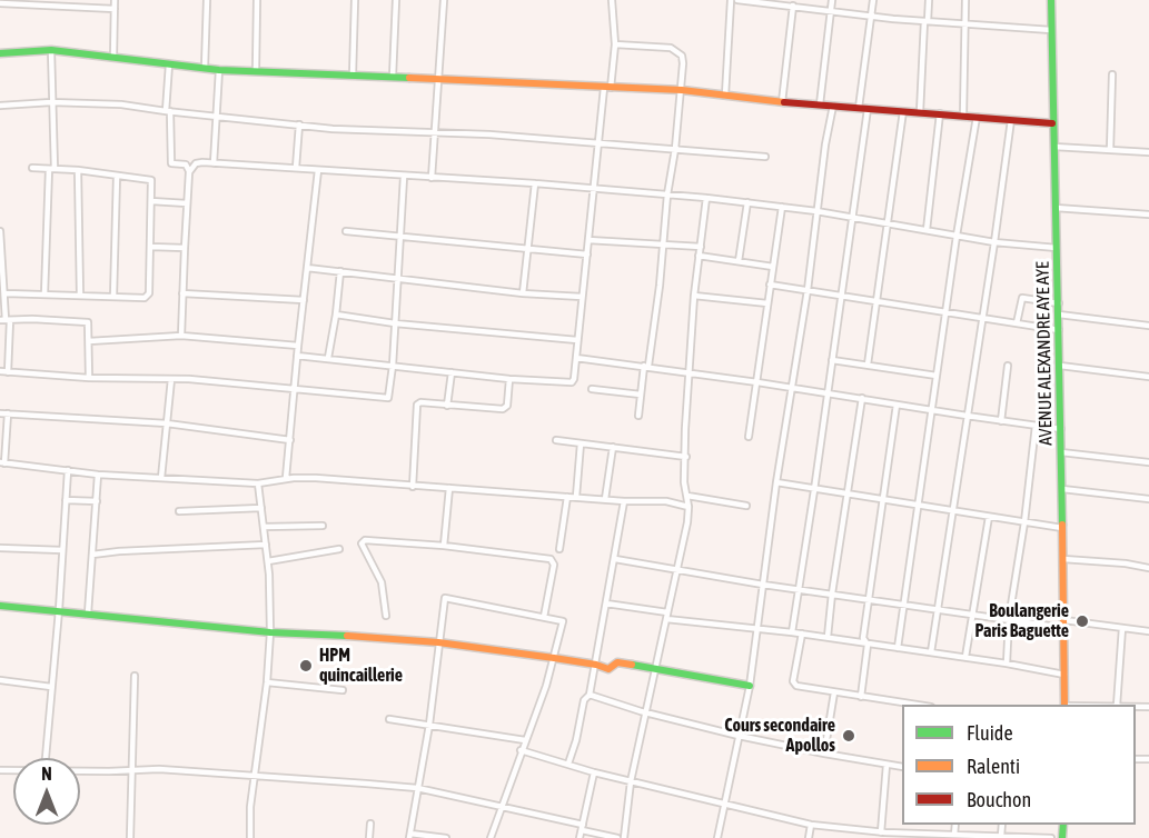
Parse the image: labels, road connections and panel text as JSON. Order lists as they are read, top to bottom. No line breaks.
{"streets":{"street":["AVENUE ALEXANDRE AYE AYE"]},"places":["Boulangerie Paris Baguette","HPM quincaillerie","Cours secondaire Apollos"],"legend":["Fluide","Ralenti","Bouchon"],"north":"top"}
